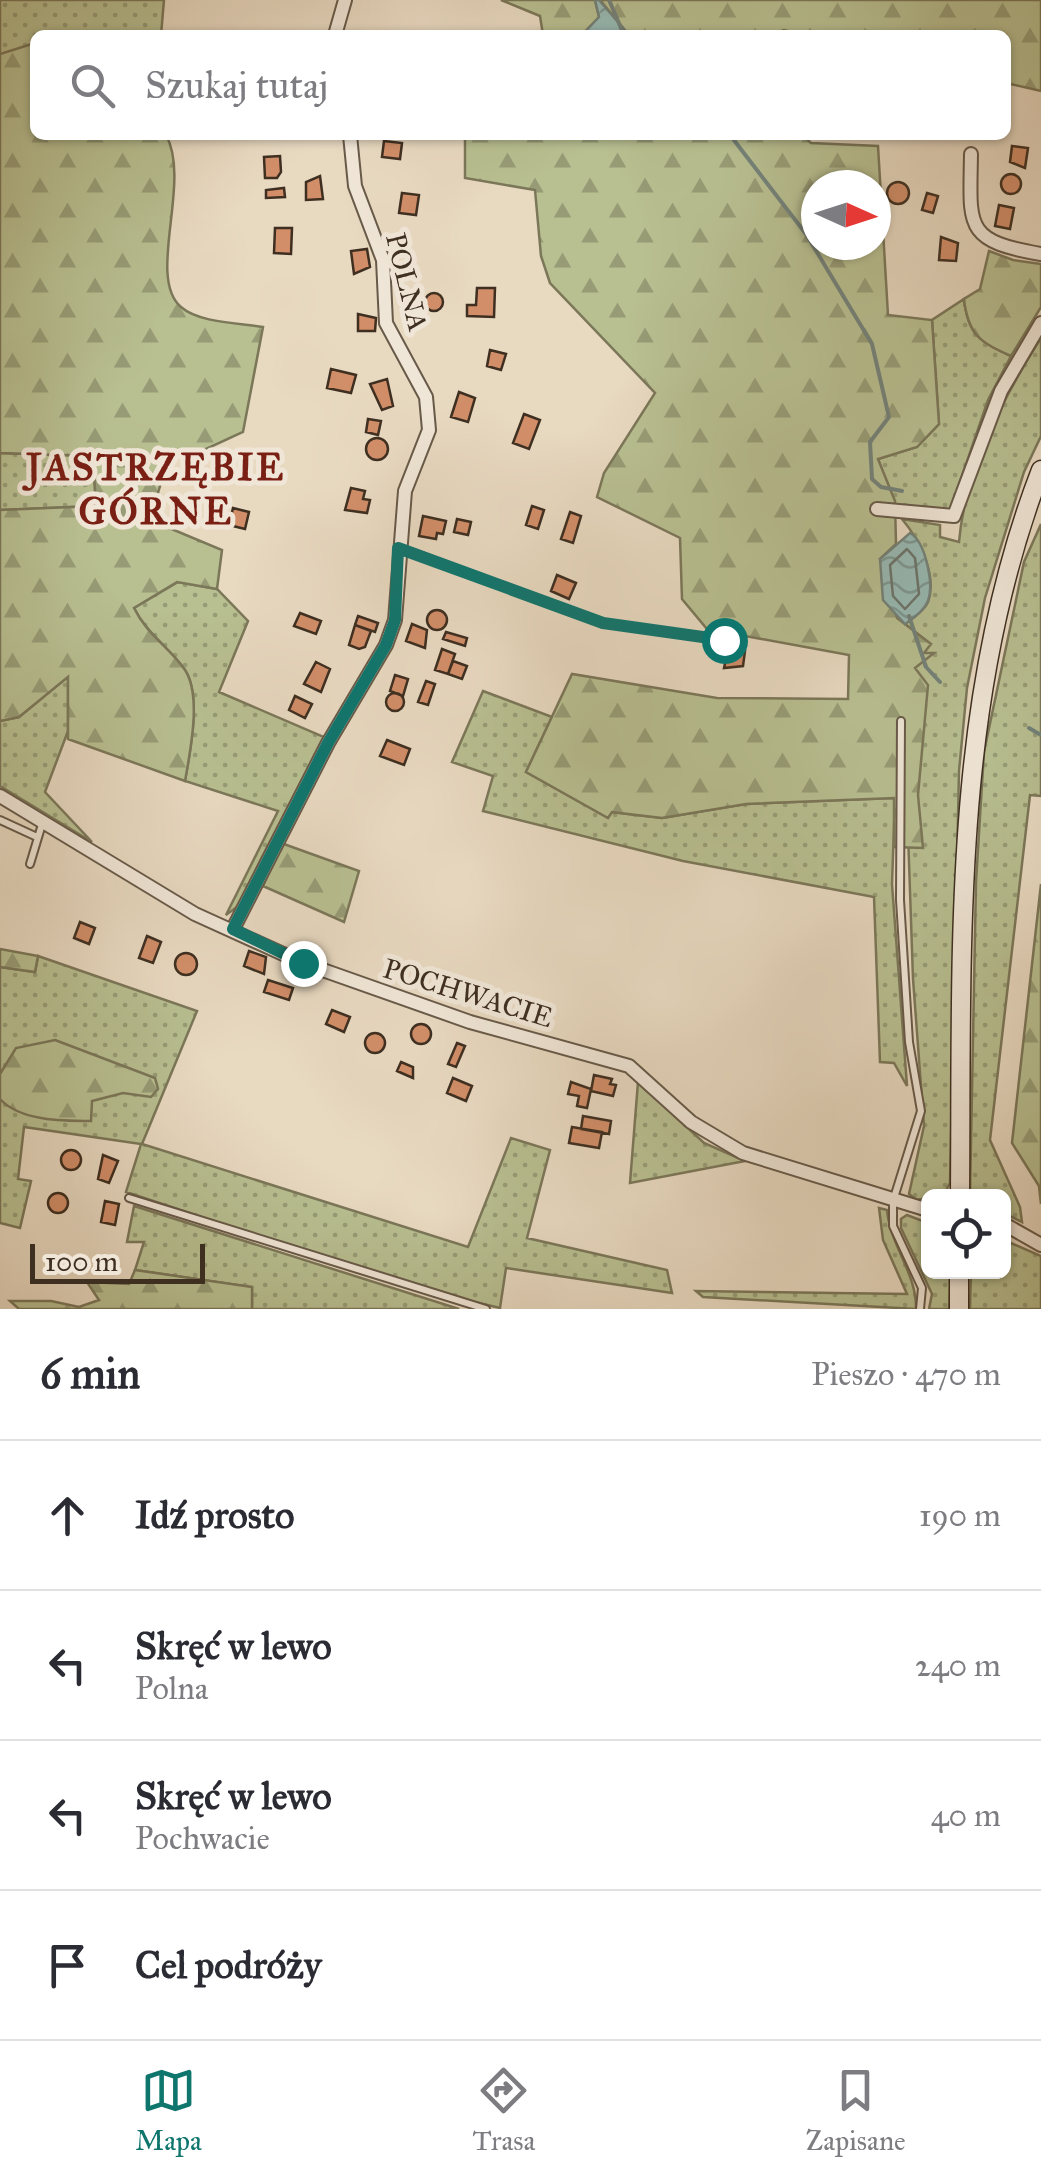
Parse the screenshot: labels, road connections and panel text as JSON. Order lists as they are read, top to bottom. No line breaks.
{"streets":{"street":["POLNA","POCHWACIE"]},"crossings":[["POLNA","POCHWACIE"]],"districts":["JASTRZĘBIE GÓRNE"],"scale_bar":"100 m","north":"right","page":{"search":"Szukaj tutaj","scale":"100 m","heading":["6 min","Pieszo · 470 m"],"list":[["Idź prosto","190 m"],["Skręć w lewo","Polna","240 m"],["Skręć w lewo","Pochwacie","40 m"],"Cel podróży"],"nav":["Mapa","Trasa","Zapisane"]}}
